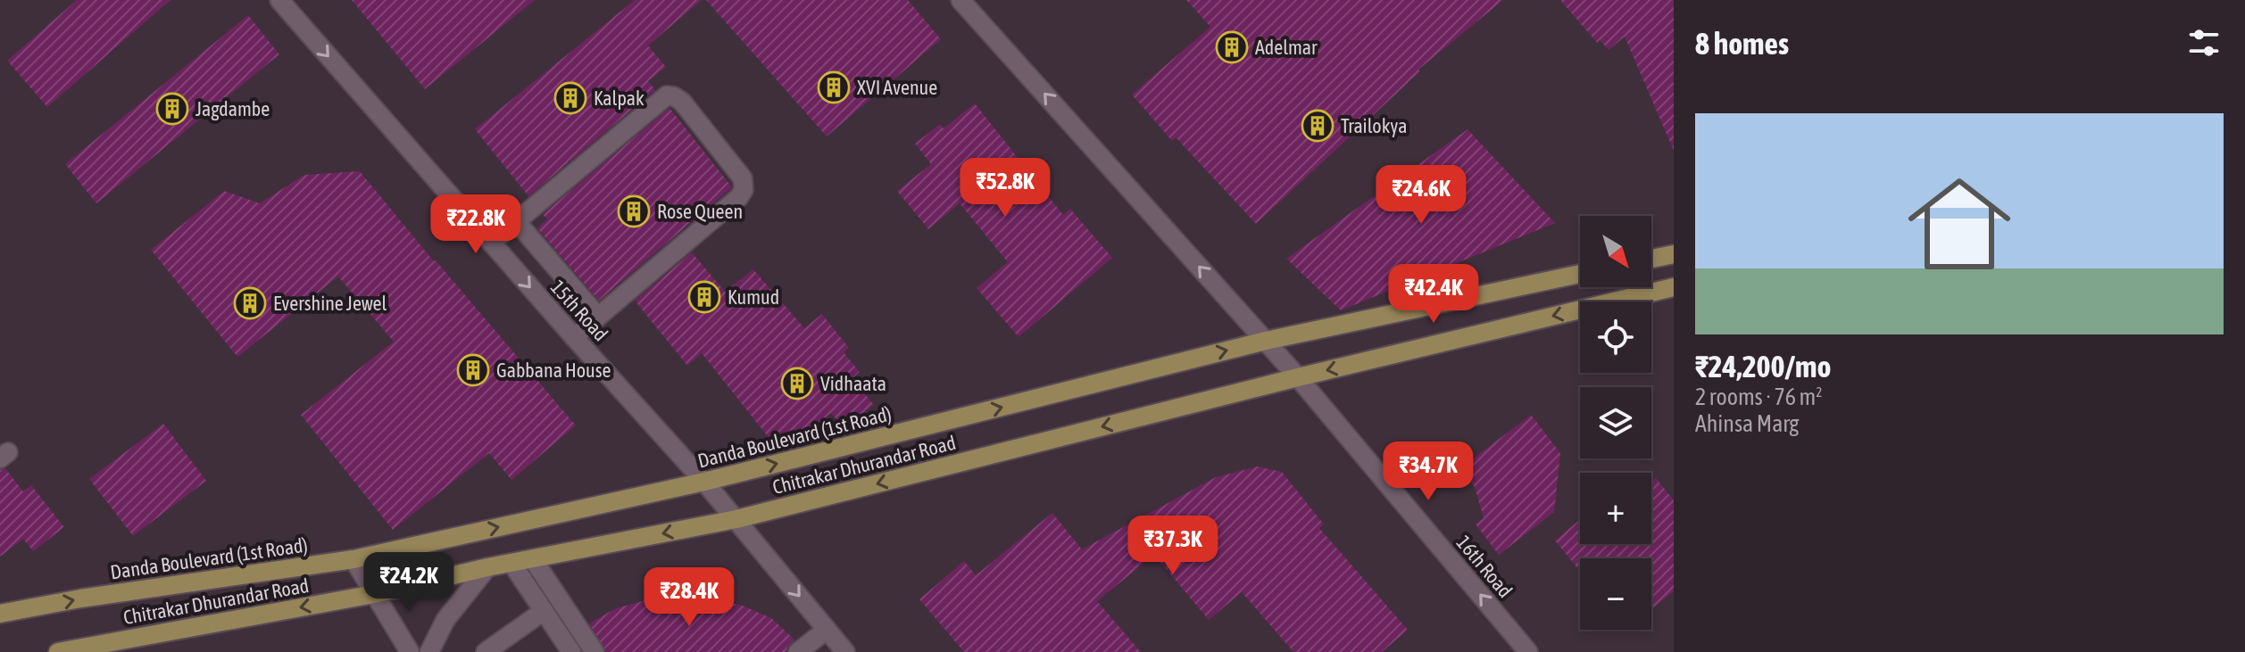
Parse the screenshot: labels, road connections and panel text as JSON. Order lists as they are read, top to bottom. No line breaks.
{"streets":{"main road":["Danda Boulevard (1st Road)","Chitrakar Dhurandar Road"],"street":["15th Road","16th Road"]},"crossings":[["15th Road","Danda Boulevard (1st Road)"],["15th Road","Chitrakar Dhurandar Road"],["Danda Boulevard (1st Road)","16th Road"],["Chitrakar Dhurandar Road","16th Road"]],"one_way":["15th Road","Danda Boulevard (1st Road)","Chitrakar Dhurandar Road","16th Road"],"places":{"building":["Adelmar","XVI Avenue","Kalpak","Jagdambe","Trailokya","Rose Queen","Kumud","Evershine Jewel","Gabbana House","Vidhaata"]},"north":"bottom right","page":{"heading":"8 homes","list":[{"name":"₹24,200/mo","note":"2 rooms · 76 m² · Ahinsa Marg"}],"price":["₹52.8K","₹24.6K","₹22.8K","₹42.4K","₹34.7K","₹37.3K","₹24.2K","₹28.4K"],"map_buttons":["+","−"]}}
